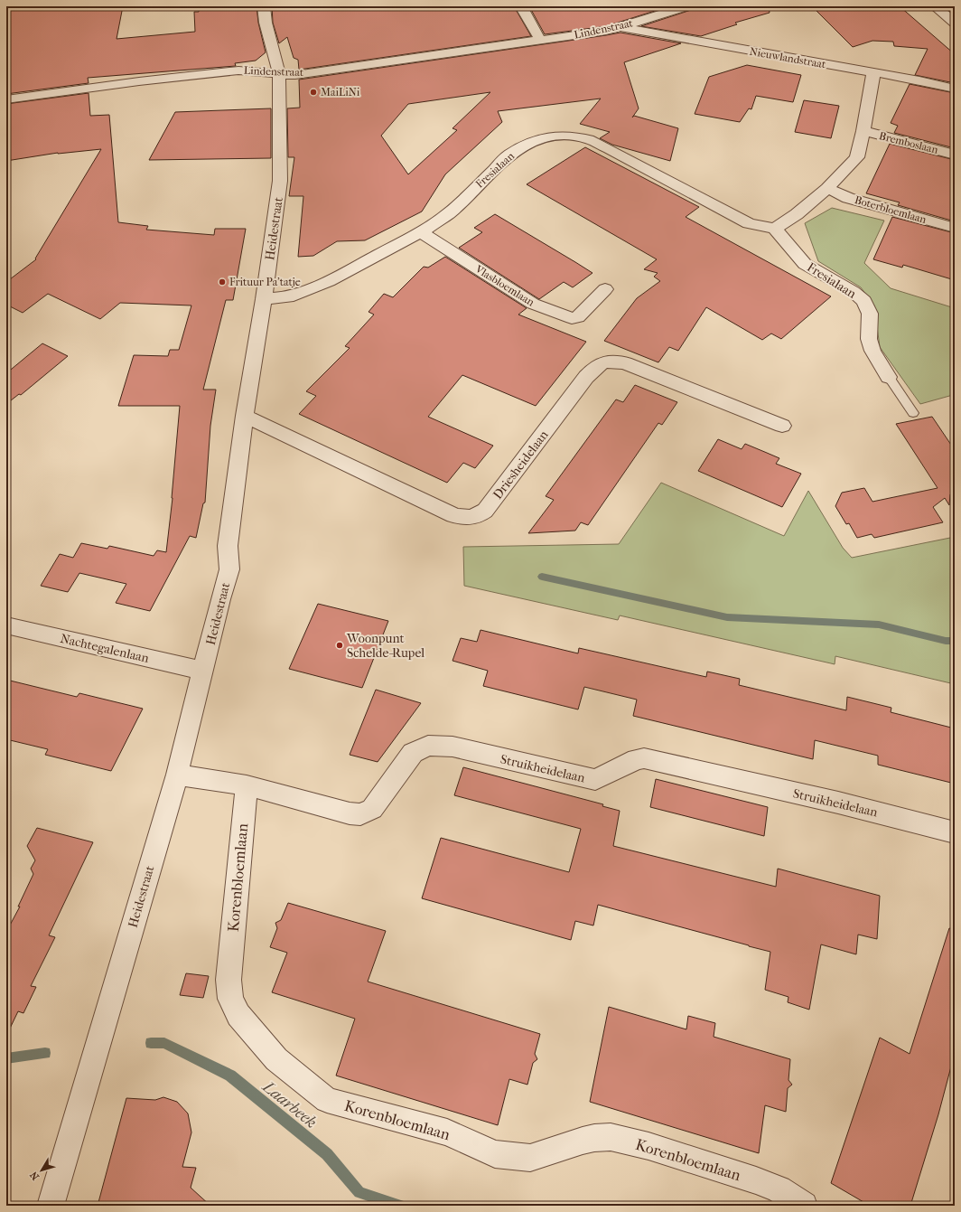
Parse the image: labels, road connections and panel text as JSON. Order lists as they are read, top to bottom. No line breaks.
{"streets":{"street":["Lindenstraat","Nieuwlandstraat","Bremboslaan","Fresialaan","Boterbloemlaan","Heidestraat","Vlasbloemlaan","Driesheidelaan","Nachtegalenlaan","Struikheidelaan","Korenbloemlaan"]},"crossings":[["Lindenstraat","Nieuwlandstraat"],["Lindenstraat","Heidestraat"],["Fresialaan","Heidestraat"],["Fresialaan","Vlasbloemlaan"],["Heidestraat","Driesheidelaan"],["Heidestraat","Nachtegalenlaan"],["Heidestraat","Struikheidelaan"],["Struikheidelaan","Korenbloemlaan"]],"water":["Laarbeek"],"places":["MaiLiNi","Frituur Pa'tatje","Woonpunt Schelde-Rupel"],"north":"bottom left"}
